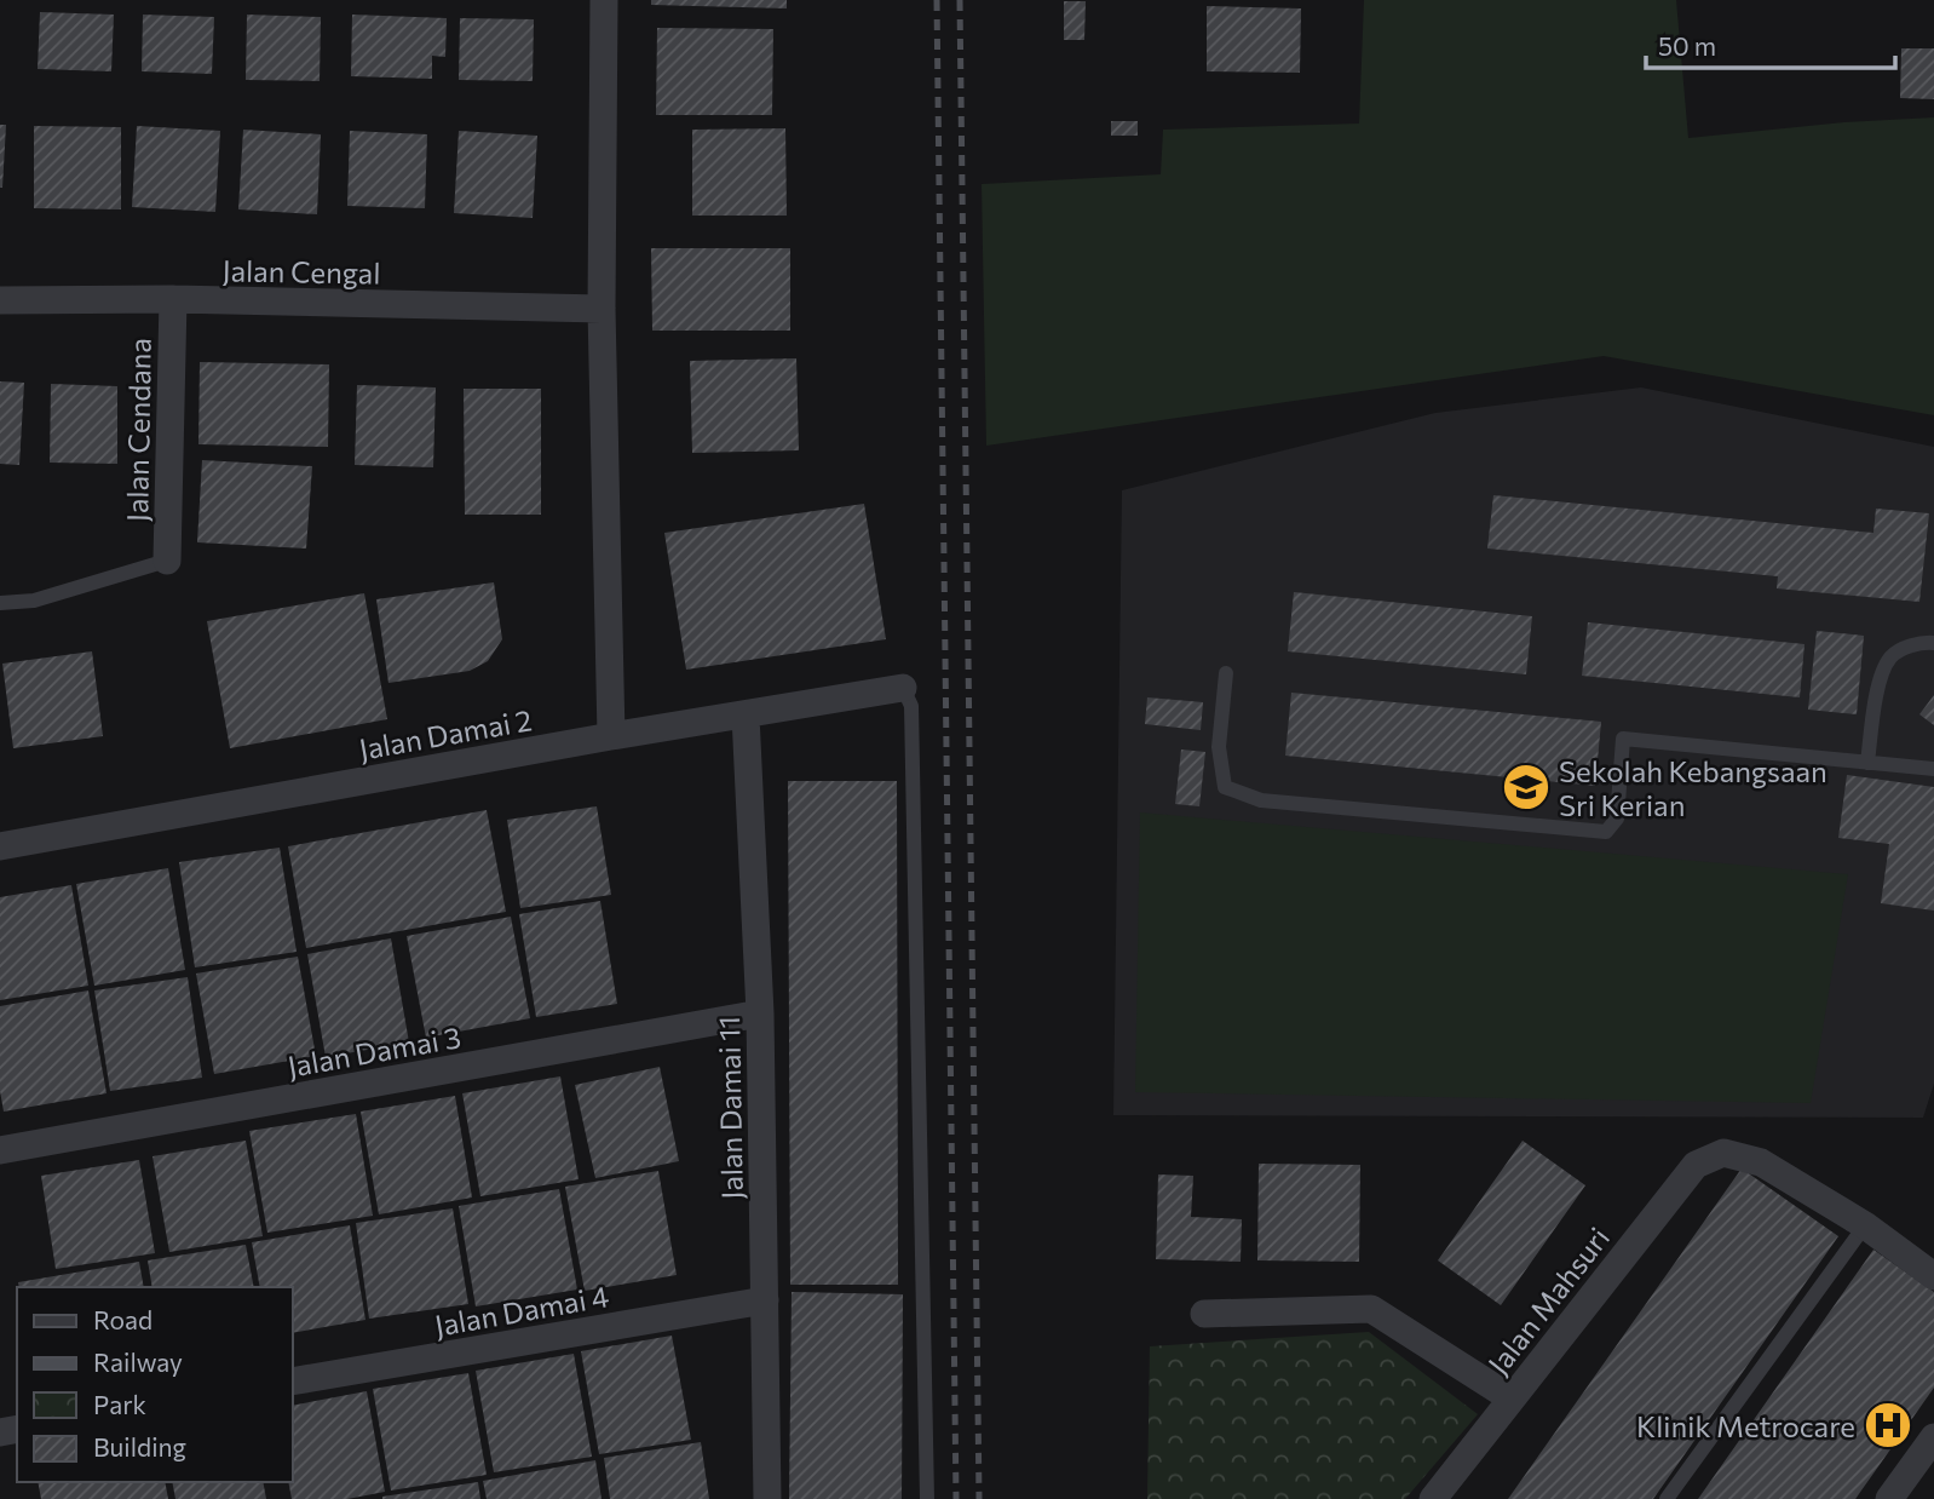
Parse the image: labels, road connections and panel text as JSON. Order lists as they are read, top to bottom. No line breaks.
{"streets":{"street":["Jalan Cengal","Jalan Cendana","Jalan Damai 2","Jalan Damai 3","Jalan Damai 11","Jalan Mahsuri","Jalan Damai 4"]},"crossings":[["Jalan Cengal","Jalan Cendana"],["Jalan Damai 2","Jalan Damai 11"],["Jalan Damai 3","Jalan Damai 11"],["Jalan Damai 11","Jalan Damai 4"]],"places":{"school or university":["Sekolah Kebangsaan Sri Kerian"],"hospital":["Klinik Metrocare"]},"legend":["Road","Railway","Park","Building"],"scale_bar":"50 m"}
